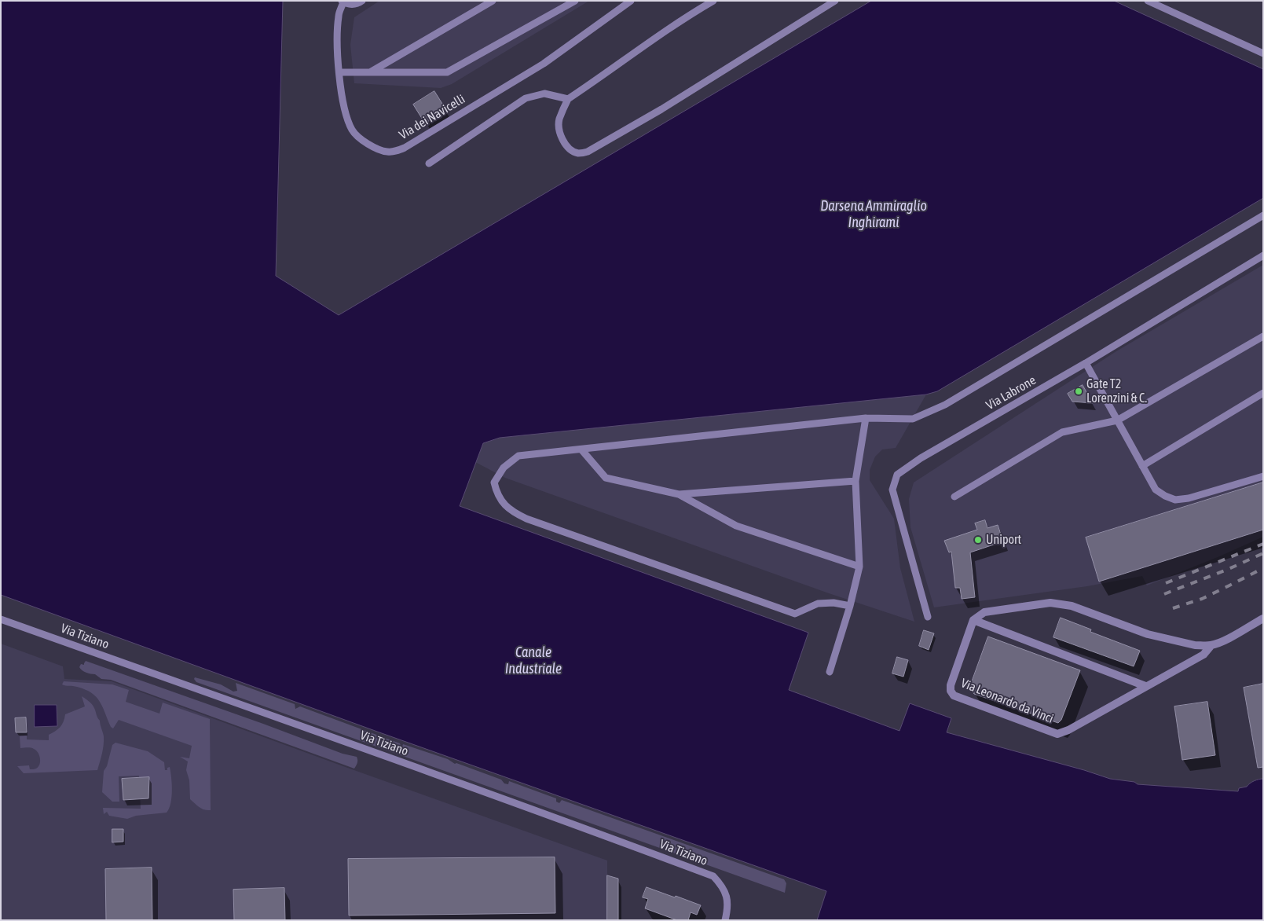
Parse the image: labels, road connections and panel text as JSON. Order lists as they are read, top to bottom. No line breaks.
{"streets":{"street":["Via Leonardo da Vinci"],"lane":["Via dei Navicelli","Via Labrone","Via Tiziano"]},"water":["Darsena Ammiraglio Inghirami","Canale Industriale"],"places":["Gate T2 Lorenzini & C.","Uniport"]}
